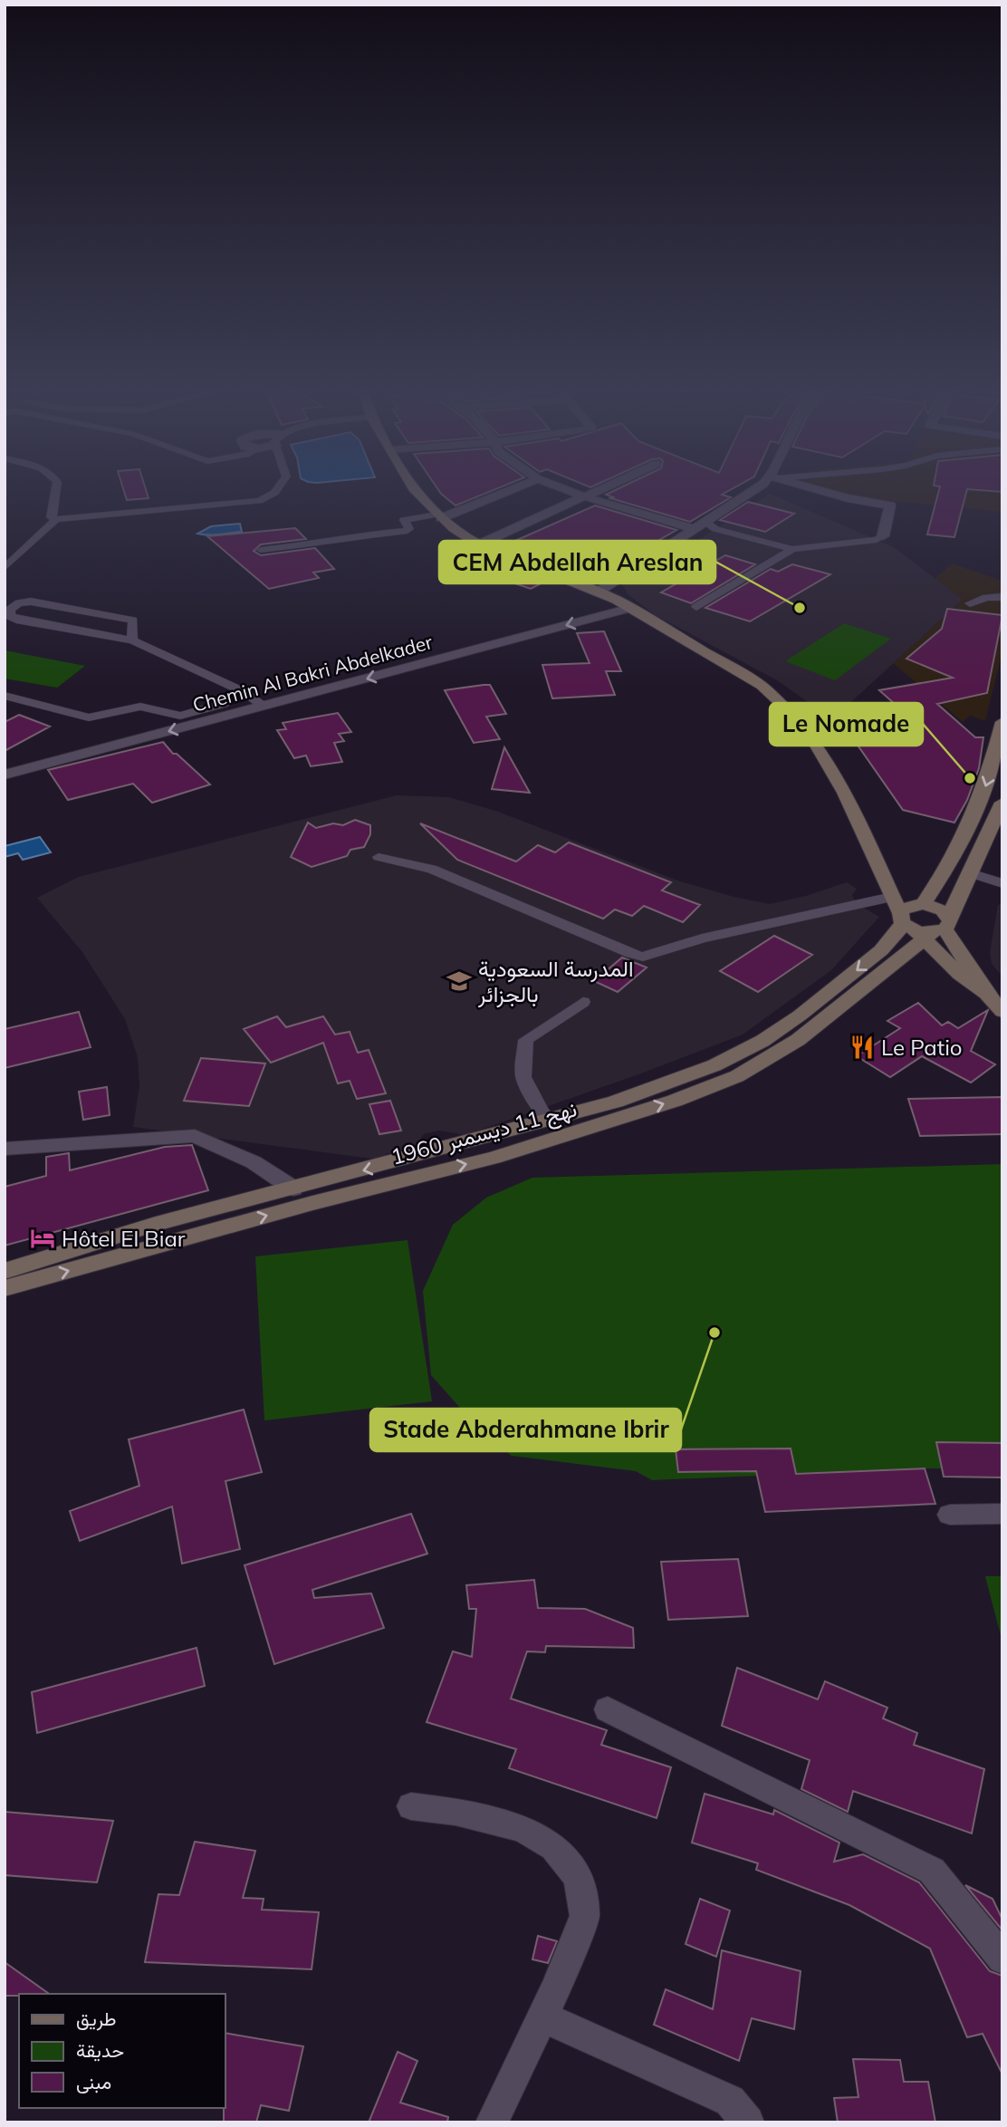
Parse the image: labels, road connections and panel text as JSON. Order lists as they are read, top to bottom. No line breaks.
{"streets":{"main road":["نهج 11 ديسمبر 1960"],"street":["Chemin Al Bakri Abdelkader"]},"places":{"other":["CEM Abdellah Areslan","Le Nomade","Stade Abderahmane Ibrir"],"school or university":["المدرسة السعودية بالجزائر"],"restaurant":["Le Patio"],"hotel":["Hôtel El Biar"]},"legend":["طريق","حديقة","مبنى"]}
